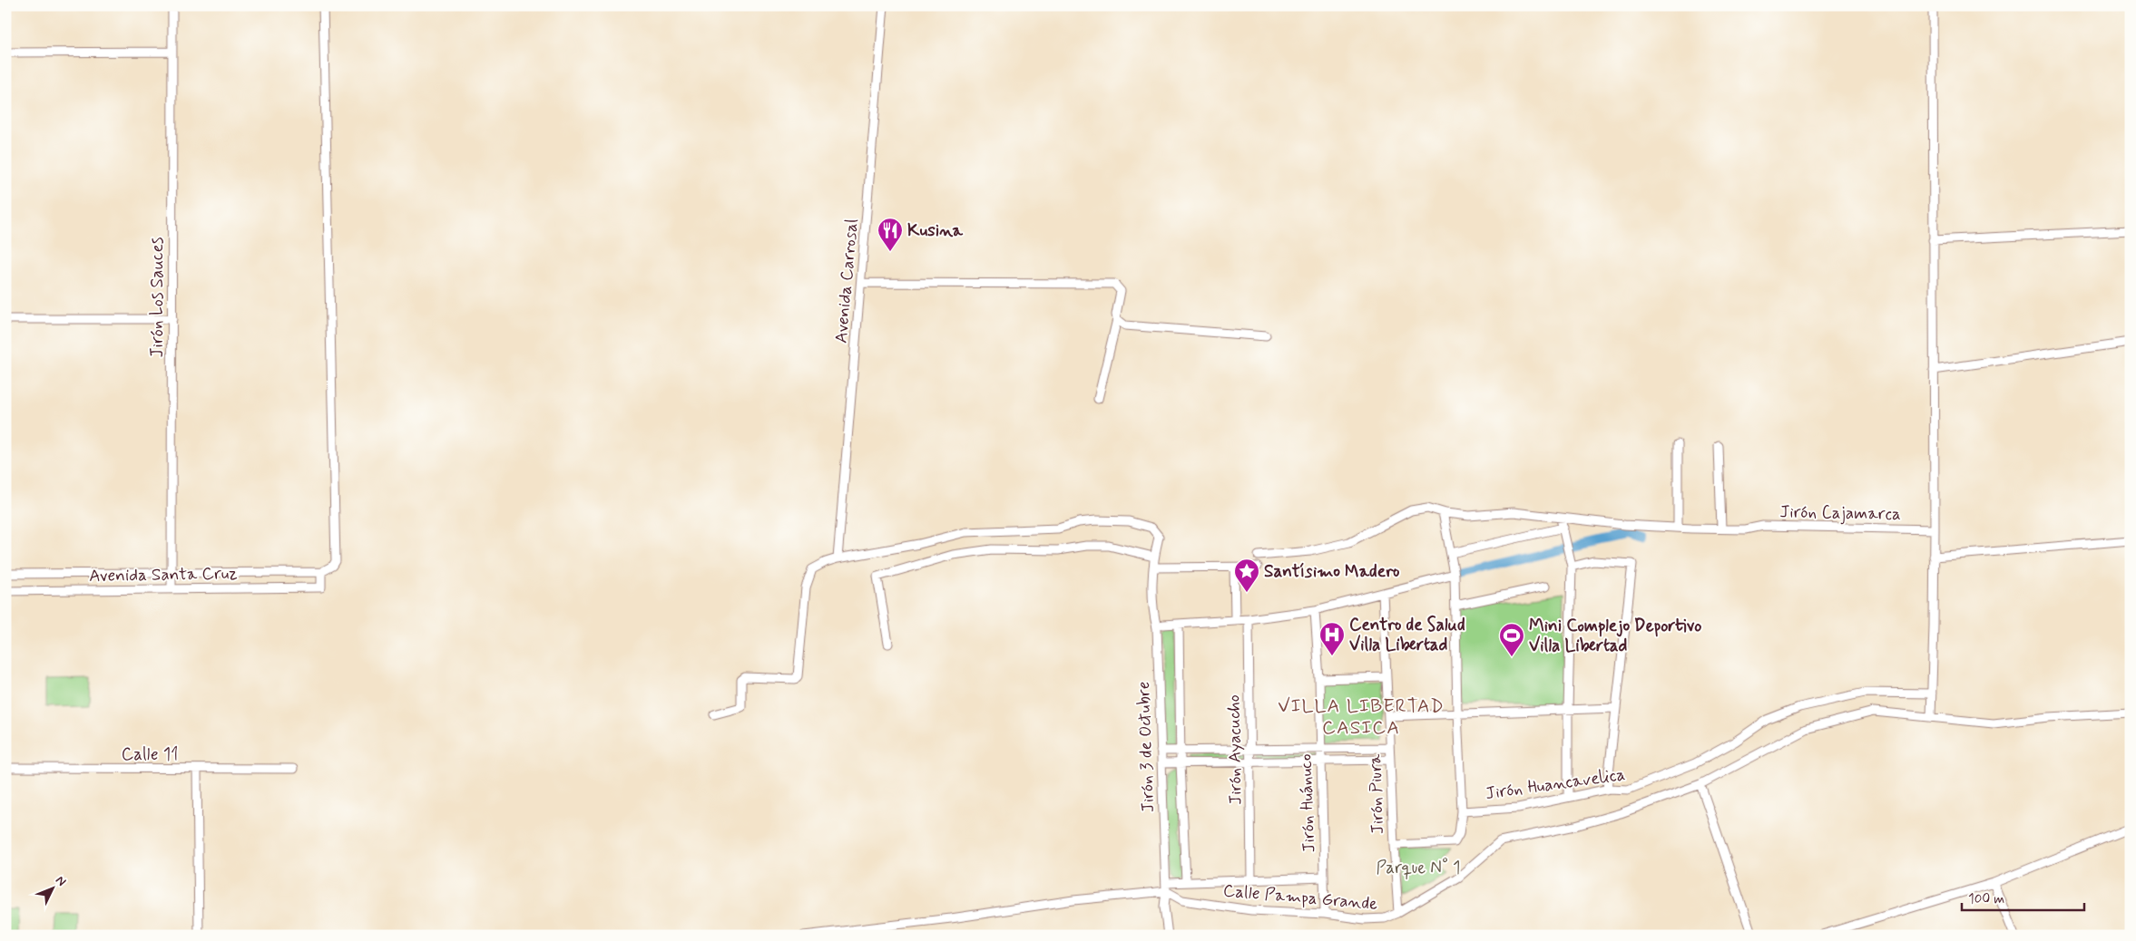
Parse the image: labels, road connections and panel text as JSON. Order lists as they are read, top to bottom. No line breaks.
{"streets":{"street":["Avenida Carrosal","Jirón Los Sauces","Jirón Cajamarca","Avenida Santa Cruz","Jirón 3 de Octubre","Jirón Ayacucho","Calle 11","Jirón Huancavelica","Jirón Piura","Jirón Huánuco","Calle Pampa Grande"]},"crossings":[["Avenida Carrosal","Jirón 3 de Octubre"],["Jirón Los Sauces","Avenida Santa Cruz"],["Jirón 3 de Octubre","Calle Pampa Grande"],["Jirón Piura","Calle Pampa Grande"],["Jirón Huánuco","Calle Pampa Grande"]],"districts":["VILLA LIBERTAD CASICA"],"parks":["Parque N° 1"],"places":{"restaurant":["Kusina"],"place":["Santísimo Madero"],"hospital":["Centro de Salud Villa Libertad"],"sports":["Mini Complejo Deportivo Villa Libertad"]},"scale_bar":"100 m","north":"top right"}
